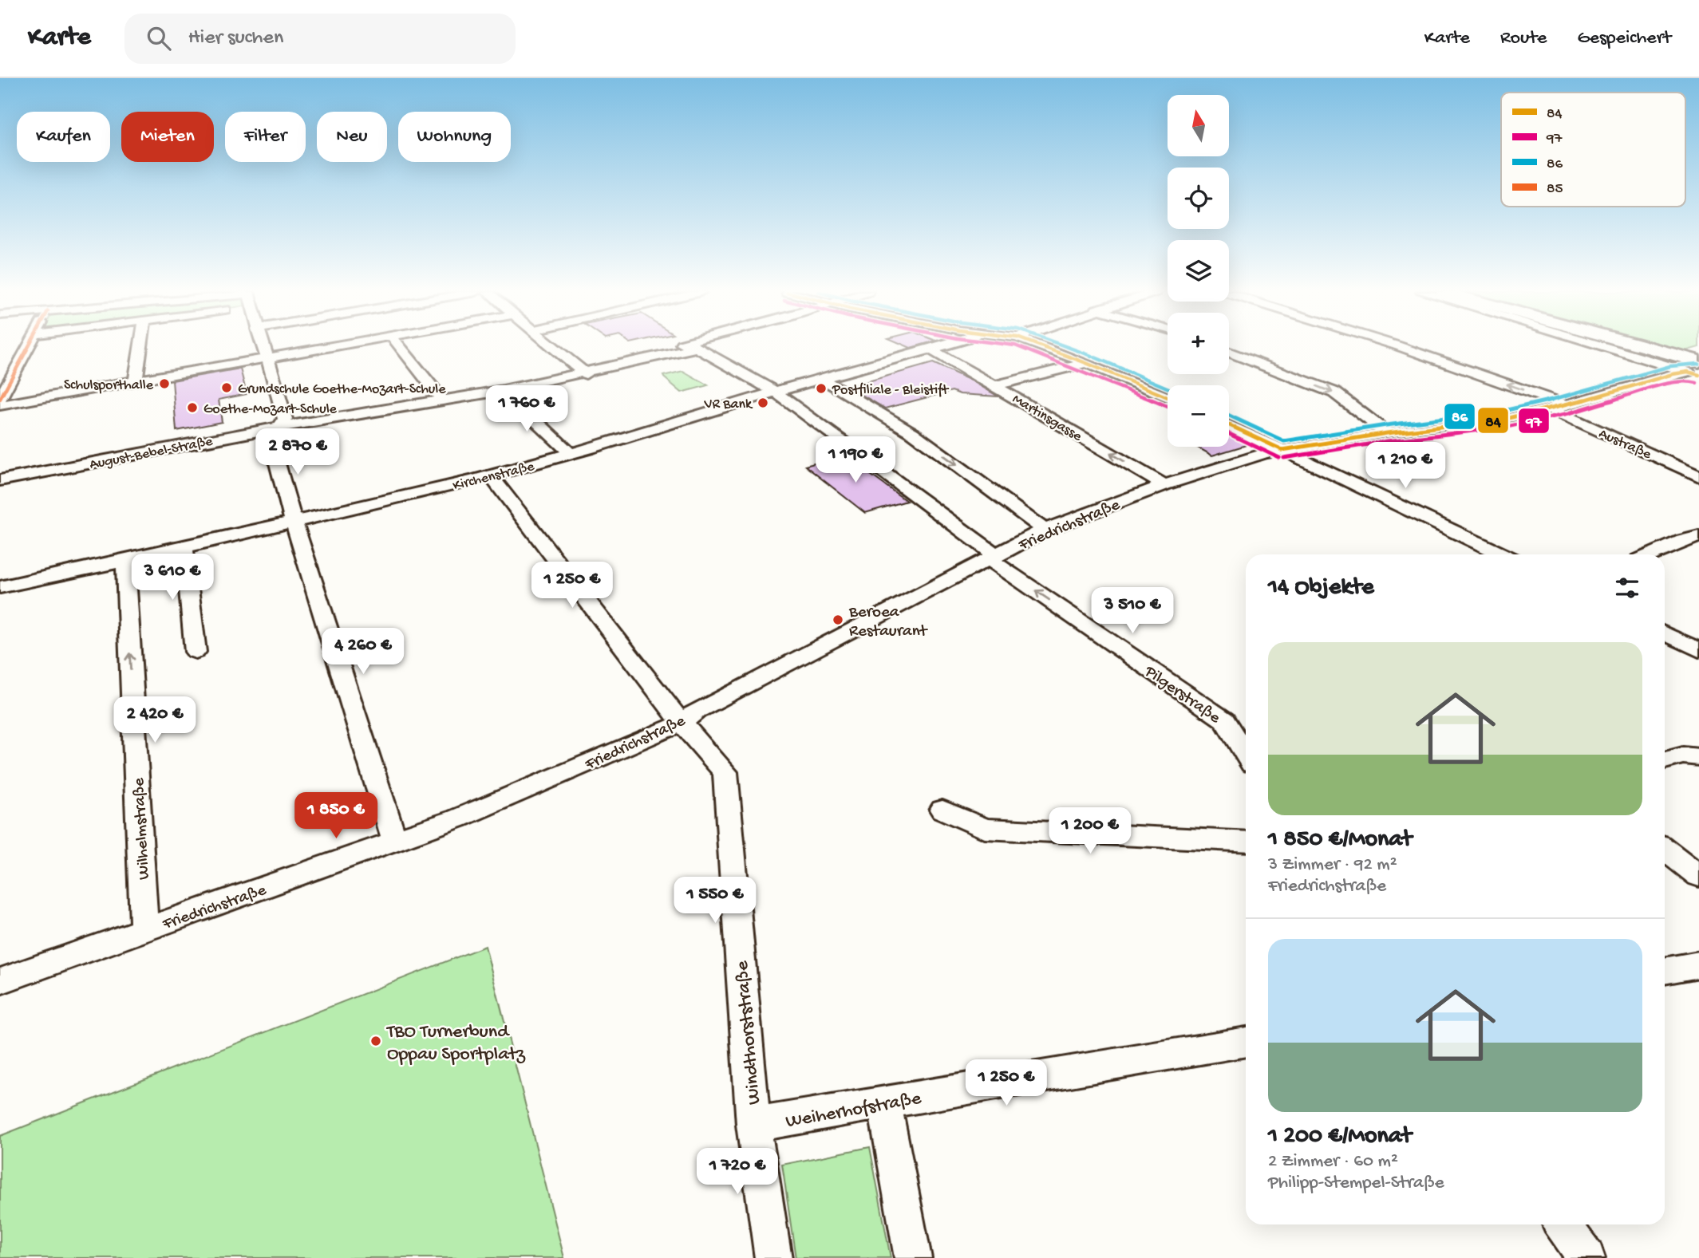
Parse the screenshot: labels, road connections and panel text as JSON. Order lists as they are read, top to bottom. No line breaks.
{"streets":{"street":["Martinsgasse","Austraße","August-Bebel-Straße","Kirchenstraße","Friedrichstraße","Pilgerstraße","Wilhelmstraße","Windthorststraße","Weiherhofstraße"]},"crossings":[["Martinsgasse","Kirchenstraße"],["Martinsgasse","Friedrichstraße"],["Kirchenstraße","Wilhelmstraße"],["Kirchenstraße","Windthorststraße"],["Friedrichstraße","Pilgerstraße"],["Friedrichstraße","Wilhelmstraße"],["Friedrichstraße","Windthorststraße"],["Windthorststraße","Weiherhofstraße"]],"one_way":["Pilgerstraße"],"places":["Schulsporthalle","Grundschule Goethe-Mozart-Schule","Postfiliale - Bleistift","VR Bank","Goethe-Mozart-Schule","Beroea Restaurant","TBO Turnerbund Oppau Sportplatz"],"lines":["transit line 84","transit line 97","transit line 86","transit line 85"],"legend":["84","97","86","85"],"north":"top","page":{"header":"Karte","search":"Hier suchen","nav":["Karte","Route","Gespeichert"],"map_buttons":["+","−"],"chip":["Kaufen","Mieten","Filter","Neu","Wohnung"],"price":["1 760 €","2 870 €","1 190 €","1 210 €","3 610 €","1 250 €","3 510 €","4 260 €","2 420 €","1 850 €","1 200 €","1 550 €","1 250 €","1 720 €"],"heading":"14 Objekte","list":[{"name":"1 850 €/Monat","note":"3 Zimmer · 92 m² · Friedrichstraße"},{"name":"1 200 €/Monat","note":"2 Zimmer · 60 m² · Philipp-Stempel-Straße"}]}}
